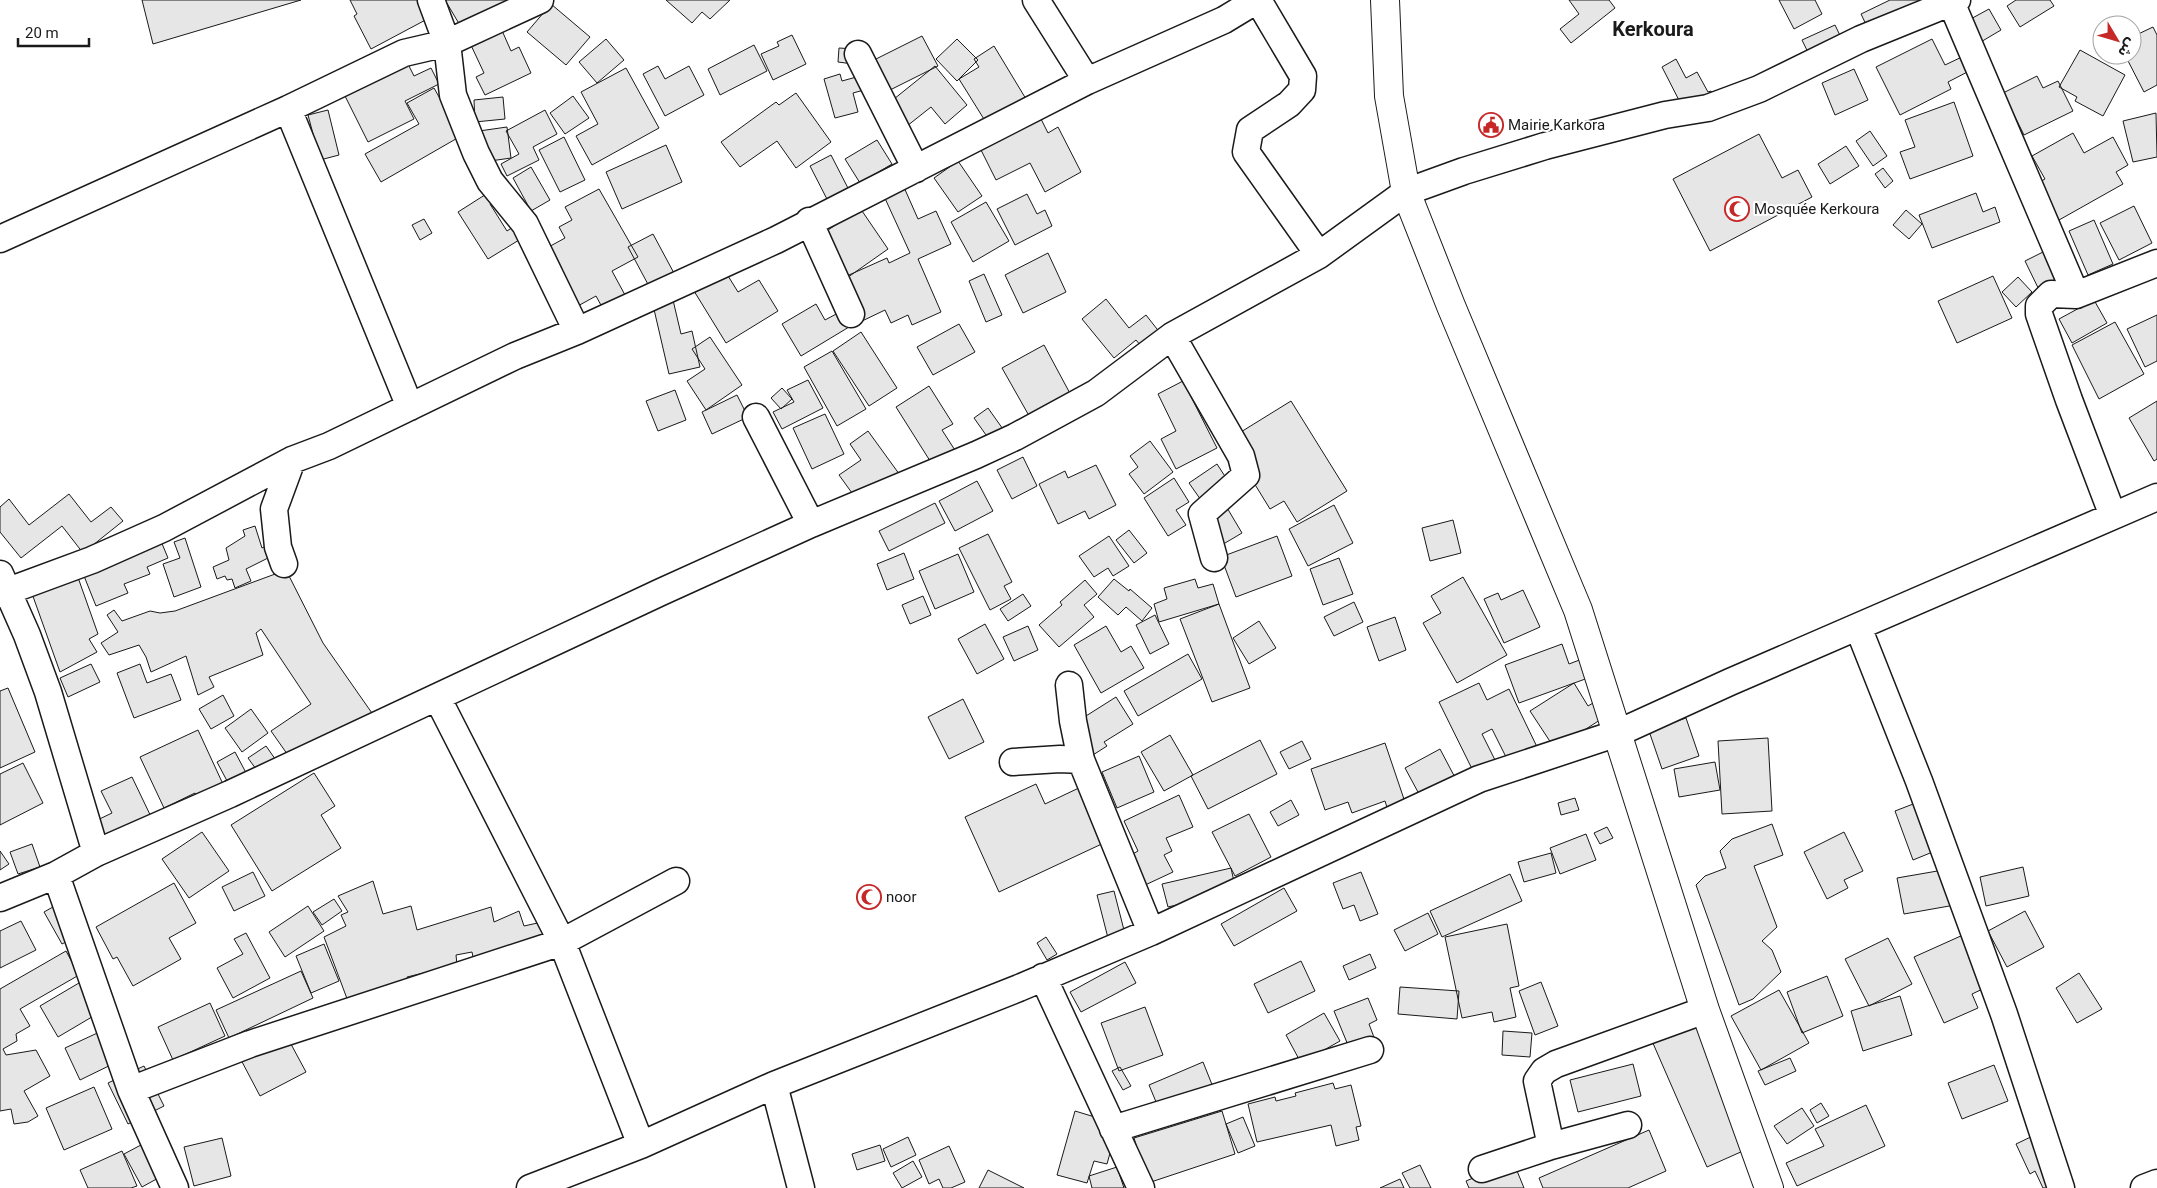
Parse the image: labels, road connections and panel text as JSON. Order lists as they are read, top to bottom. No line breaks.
{"districts":["Kerkoura"],"places":{"public building":["Mairie Karkora"],"mosque":["Mosquée Kerkoura","noor"]},"scale_bar":"20 m","north":"bottom right"}
